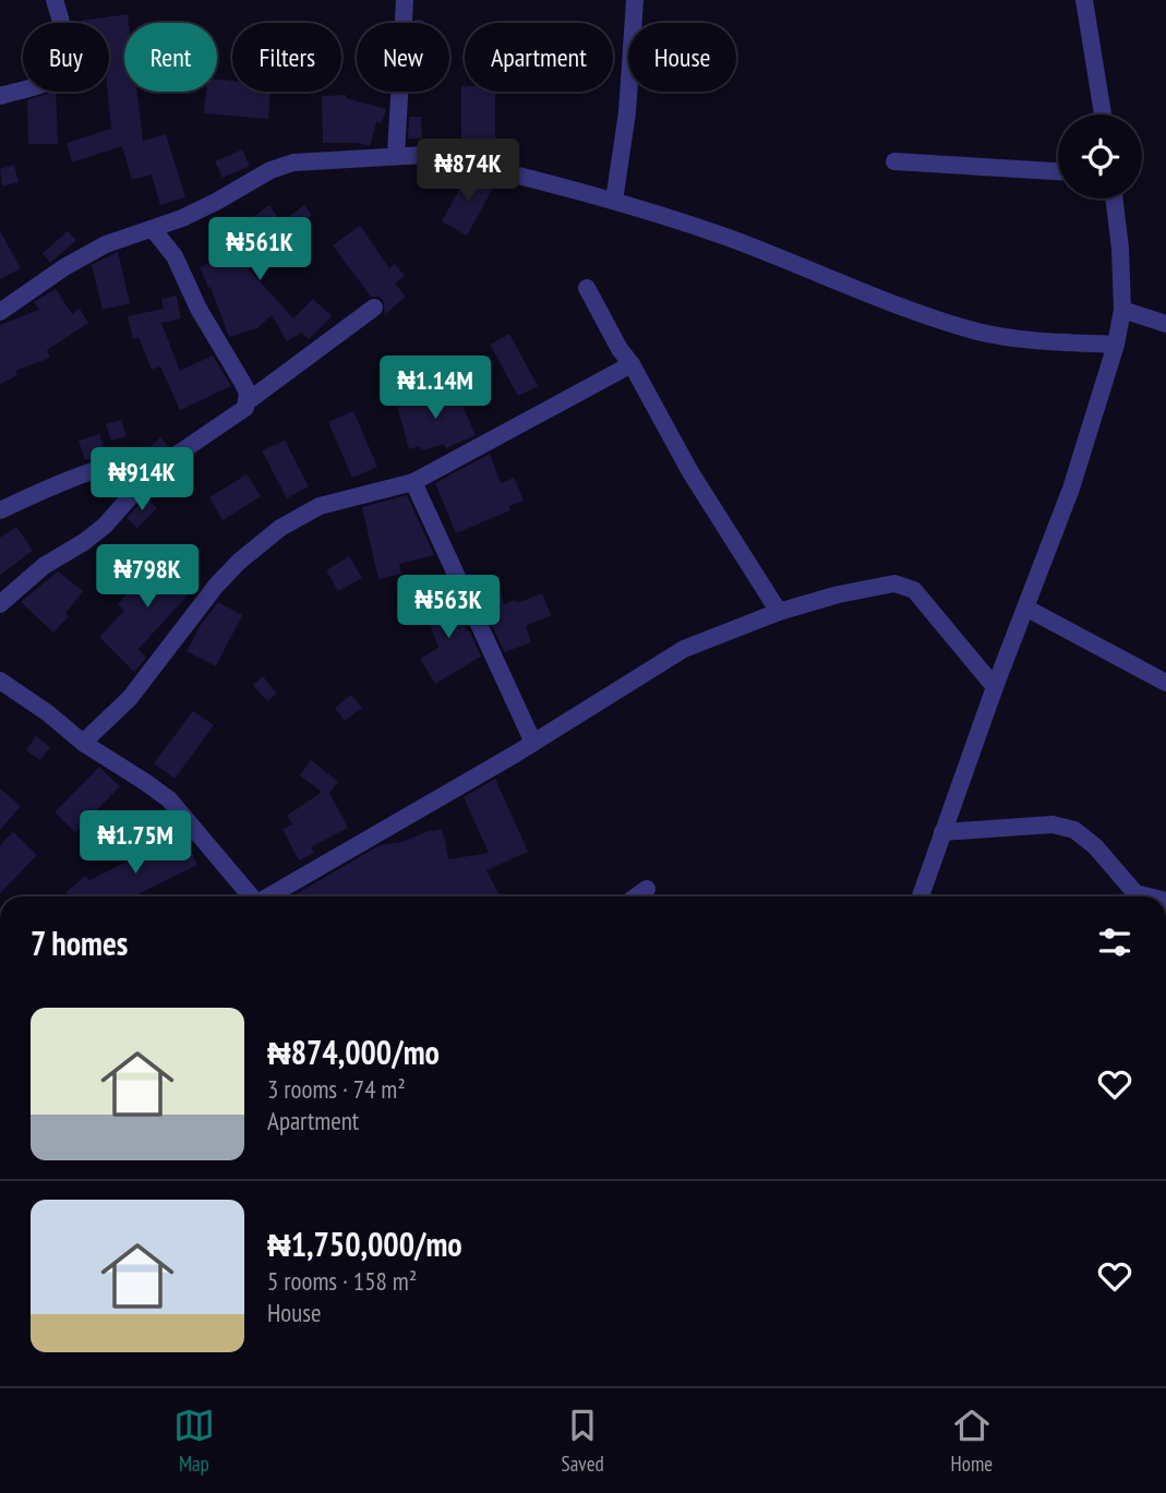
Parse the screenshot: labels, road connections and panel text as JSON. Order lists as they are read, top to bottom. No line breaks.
{"page":{"chip":["Buy","Rent","Filters","New","Apartment","House"],"price":["₦874K","₦561K","₦1.14M","₦914K","₦798K","₦563K","₦1.75M"],"heading":"7 homes","list":[{"name":"₦874,000/mo","note":"3 rooms · 74 m² · Apartment"},{"name":"₦1,750,000/mo","note":"5 rooms · 158 m² · House"}],"tabs":["Map","Saved","Home"]}}
